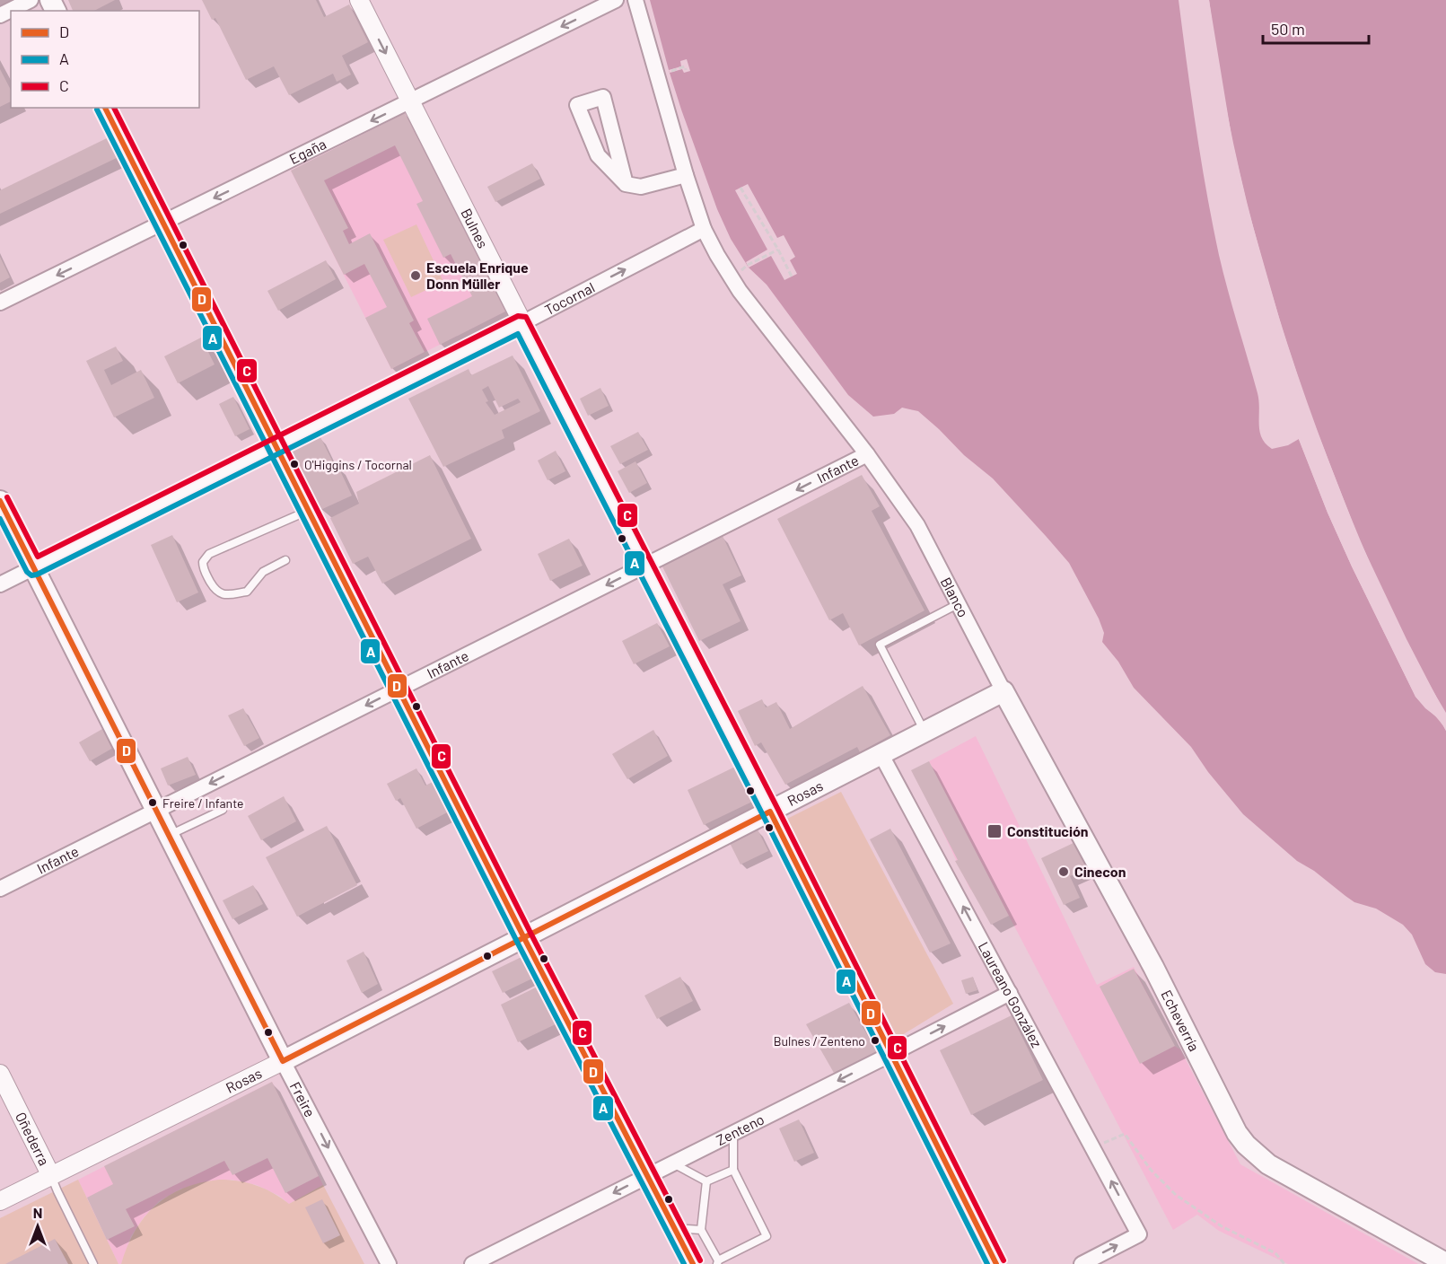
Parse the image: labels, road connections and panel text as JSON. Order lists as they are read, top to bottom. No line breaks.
{"streets":{"main road":["Rosas","Echeverría","Freire"],"street":["Egaña","Bulnes","Tocornal","Infante","Blanco","Laureano González","Zenteno","Oñederra"]},"crossings":[["Egaña","Bulnes"],["Bulnes","Tocornal"],["Bulnes","Infante"],["Bulnes","Rosas"],["Bulnes","Zenteno"],["Tocornal","Blanco"],["Tocornal","Freire"],["Infante","Blanco"],["Infante","Freire"],["Blanco","Rosas"],["Blanco","Echeverría"],["Rosas","Laureano González"],["Rosas","Echeverría"],["Rosas","Freire"],["Rosas","Oñederra"],["Laureano González","Zenteno"]],"one_way":["Egaña","Infante","Laureano González"],"places":{"other":["Escuela Enrique Donn Müller","O'Higgins / Tocornal","Freire / Infante","Cinecon","Bulnes / Zenteno"],"transit":["Constitución"]},"lines":["transit line D","transit line C","transit line A"],"legend":["D","A","C"],"scale_bar":"50 m","north":"top"}
